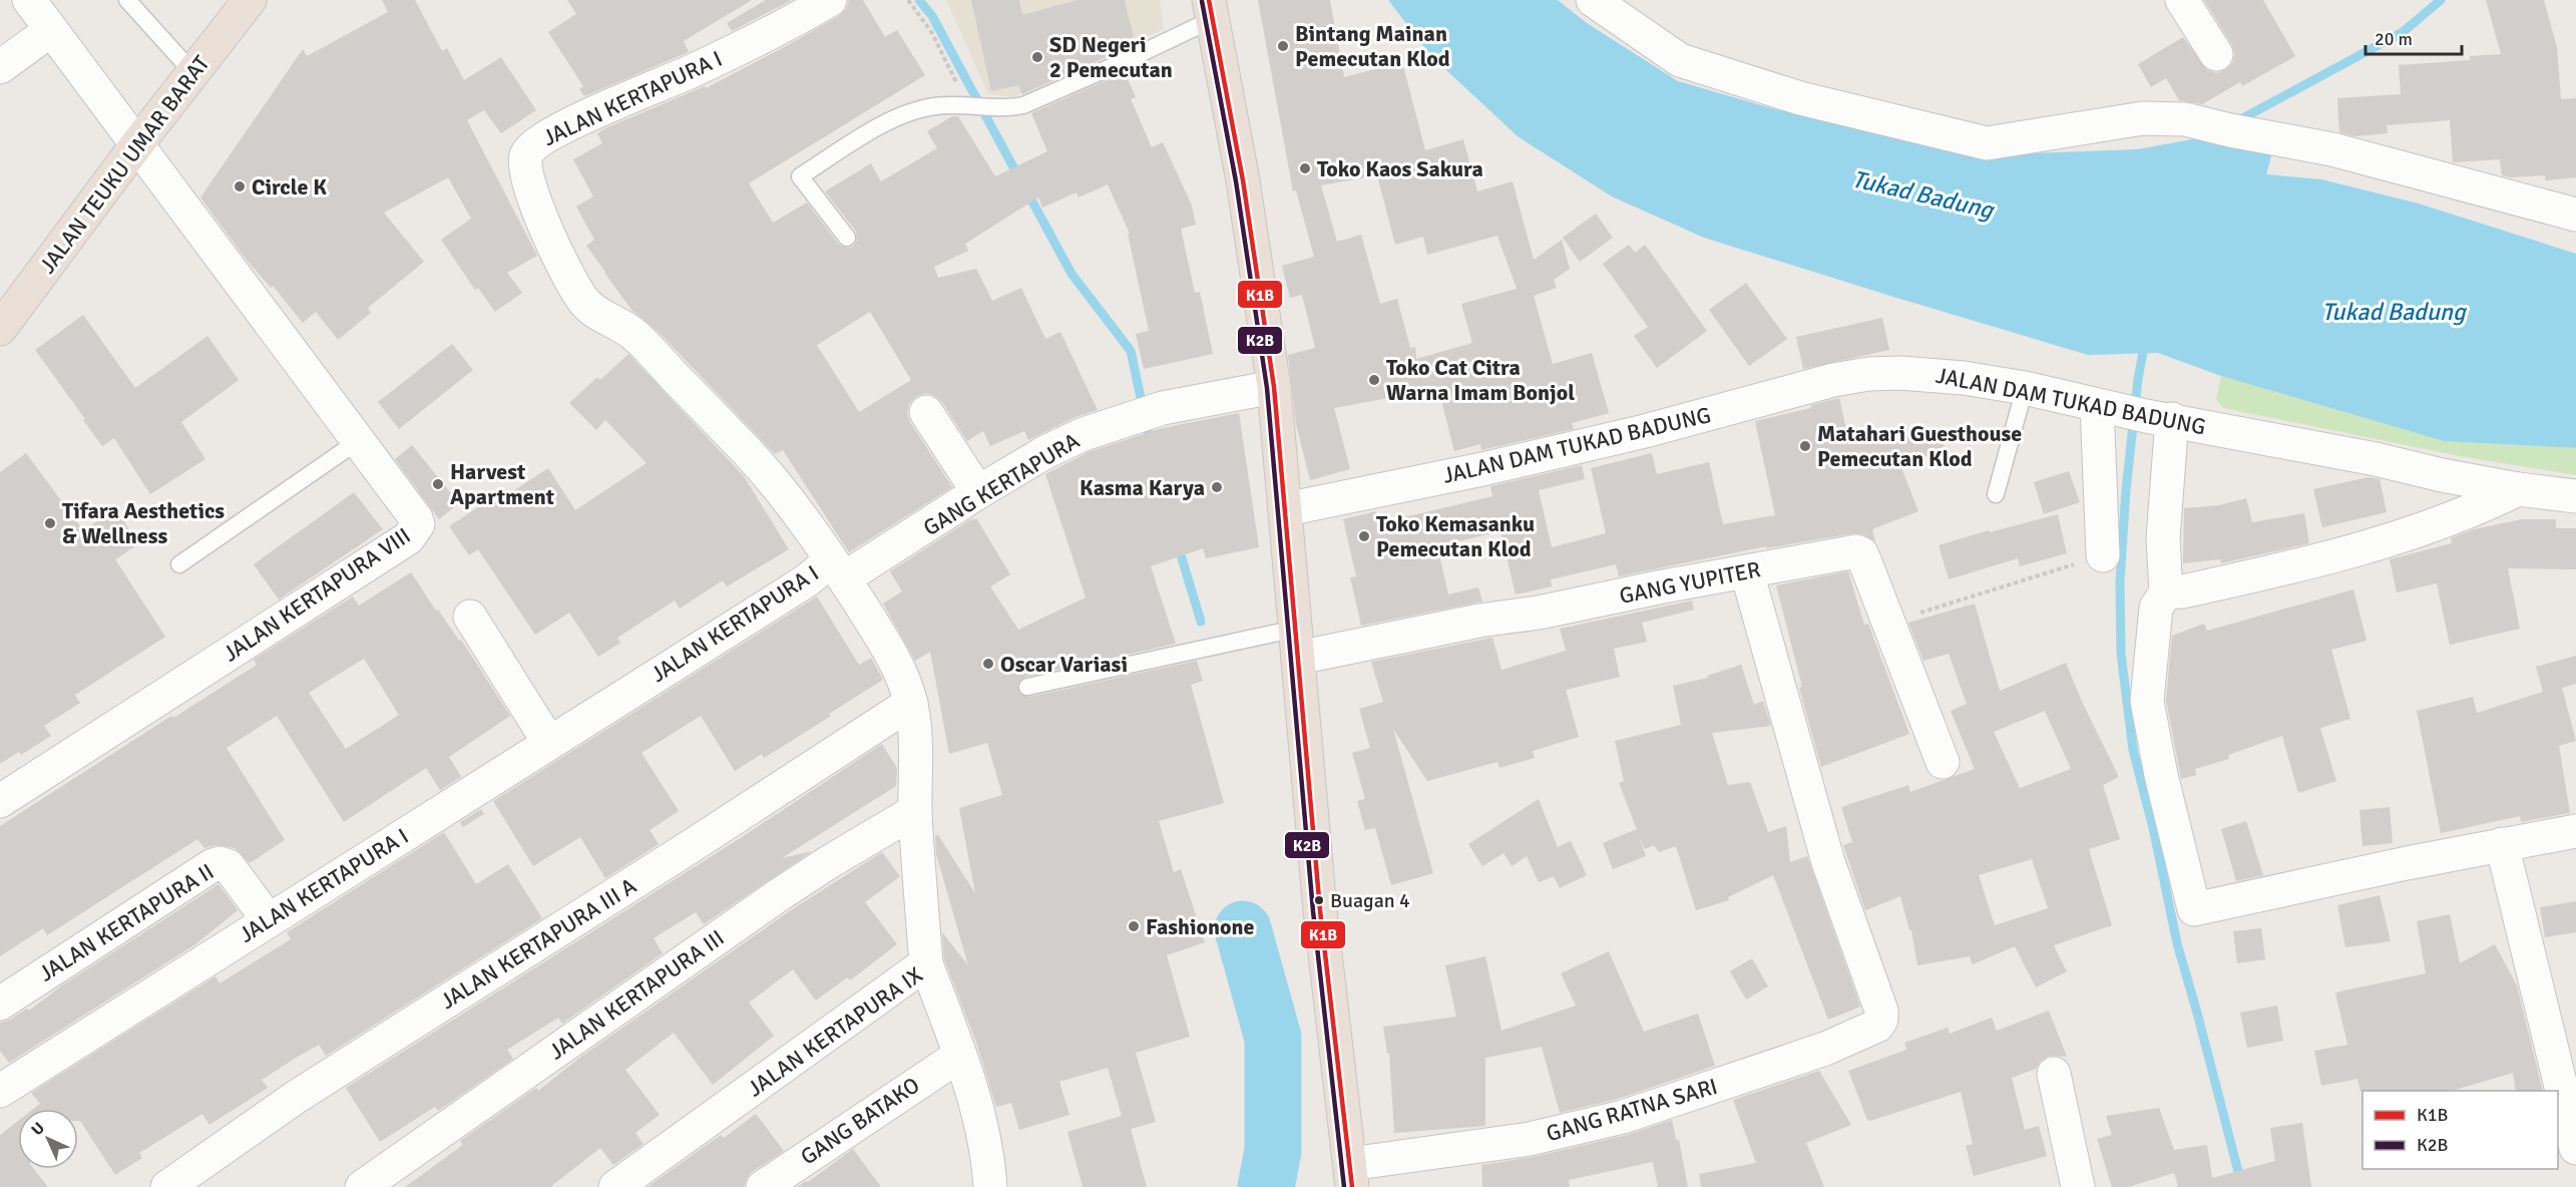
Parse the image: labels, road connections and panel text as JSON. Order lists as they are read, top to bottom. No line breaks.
{"streets":{"highway":["JALAN TEUKU UMAR BARAT"],"street":["JALAN KERTAPURA I","JALAN DAM TUKAD BADUNG","GANG KERTAPURA","GANG YUPITER","JALAN KERTAPURA VIII","JALAN KERTAPURA II","JALAN KERTAPURA III A","JALAN KERTAPURA III","JALAN KERTAPURA IX","GANG RATNA SARI","GANG BATAKO"]},"crossings":[["JALAN KERTAPURA I","GANG KERTAPURA"],["JALAN KERTAPURA I","JALAN KERTAPURA II"],["JALAN TEUKU UMAR BARAT","JALAN KERTAPURA VIII"],["GANG YUPITER","GANG RATNA SARI"],["JALAN KERTAPURA IX","GANG BATAKO"]],"water":["Tukad Badung"],"places":["Bintang Mainan Pemecutan Klod","SD Negeri 2 Pemecutan","Toko Kaos Sakura","Circle K","Toko Cat Citra Warna Imam Bonjol","Matahari Guesthouse Pemecutan Klod","Harvest Apartment","Kasma Karya","Tifara Aesthetics & Wellness","Toko Kemasanku Pemecutan Klod","Oscar Variasi","Buagan 4","Fashionone"],"lines":["transit line K1B","transit line K2B"],"legend":["K1B","K2B"],"scale_bar":"20 m","north":"top left"}
